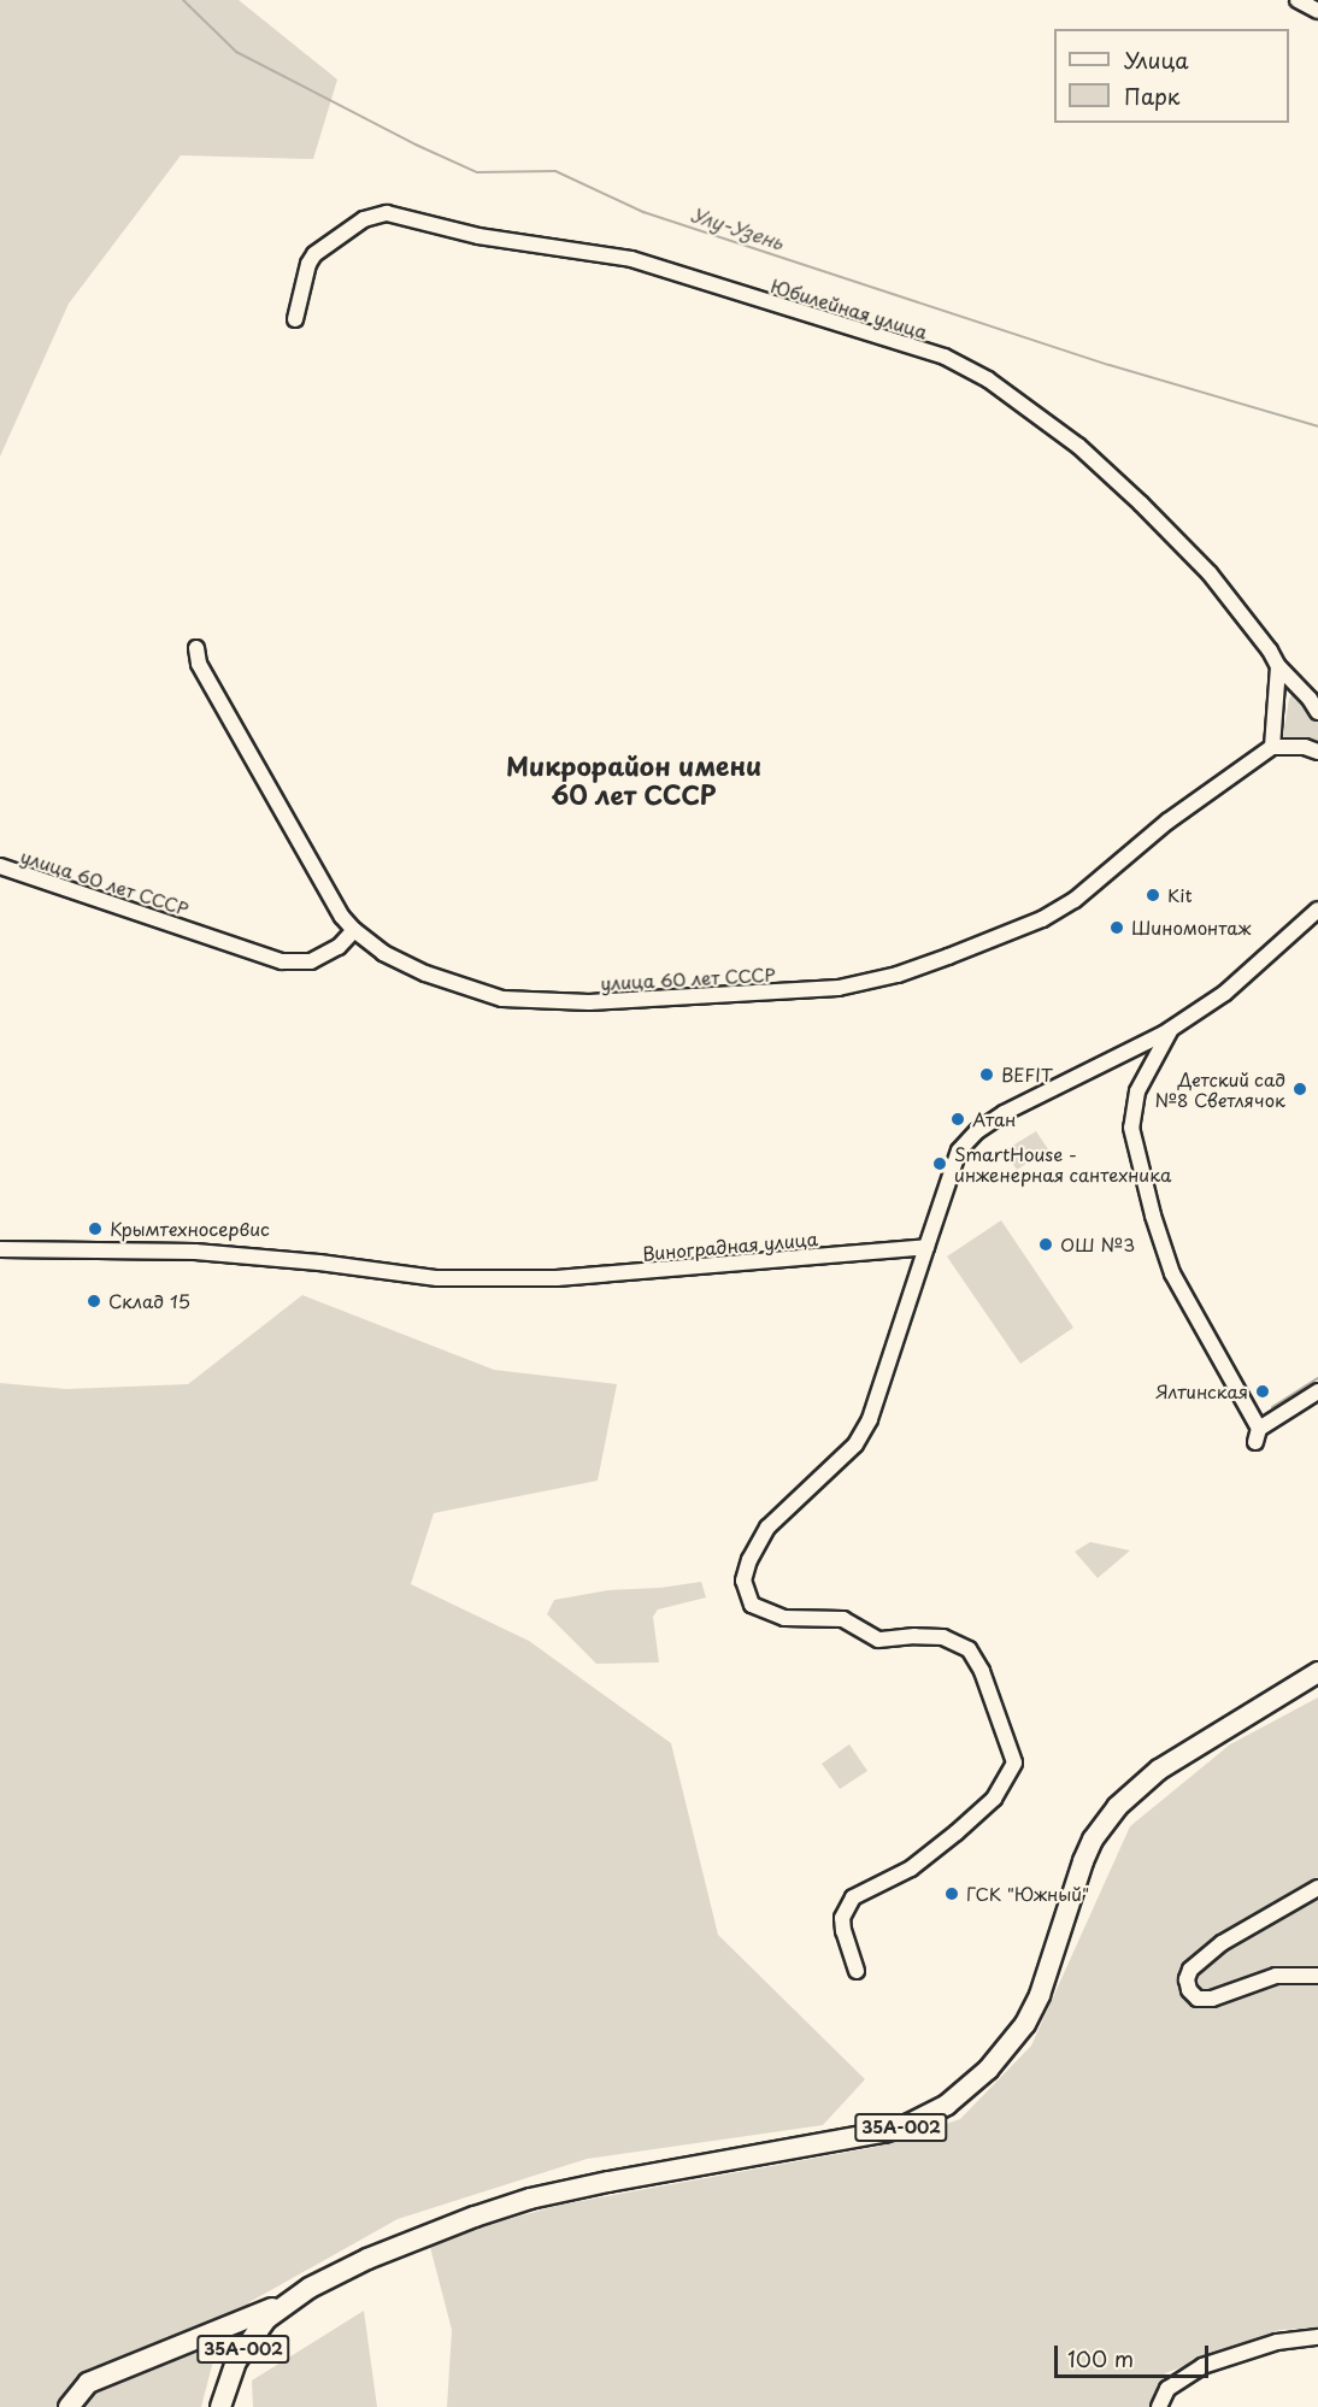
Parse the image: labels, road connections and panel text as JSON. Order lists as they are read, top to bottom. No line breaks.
{"streets":{"highway":["35А-002"],"street":["Юбилейная улица","улица 60 лет СССР","Виноградная улица"]},"districts":["Микрорайон имени 60 лет СССР"],"water":["Улу-Узень"],"places":["Kit","Шиномонтаж","BEFIT","Детский сад №8 Светлячок","Атан","SmartHouse - инженерная сантехника","Крымтехносервис","ОШ №3","Склад 15","Ялтинская","ГСК \"Южный\""],"legend":["Улица","Парк"],"scale_bar":"100 m"}
